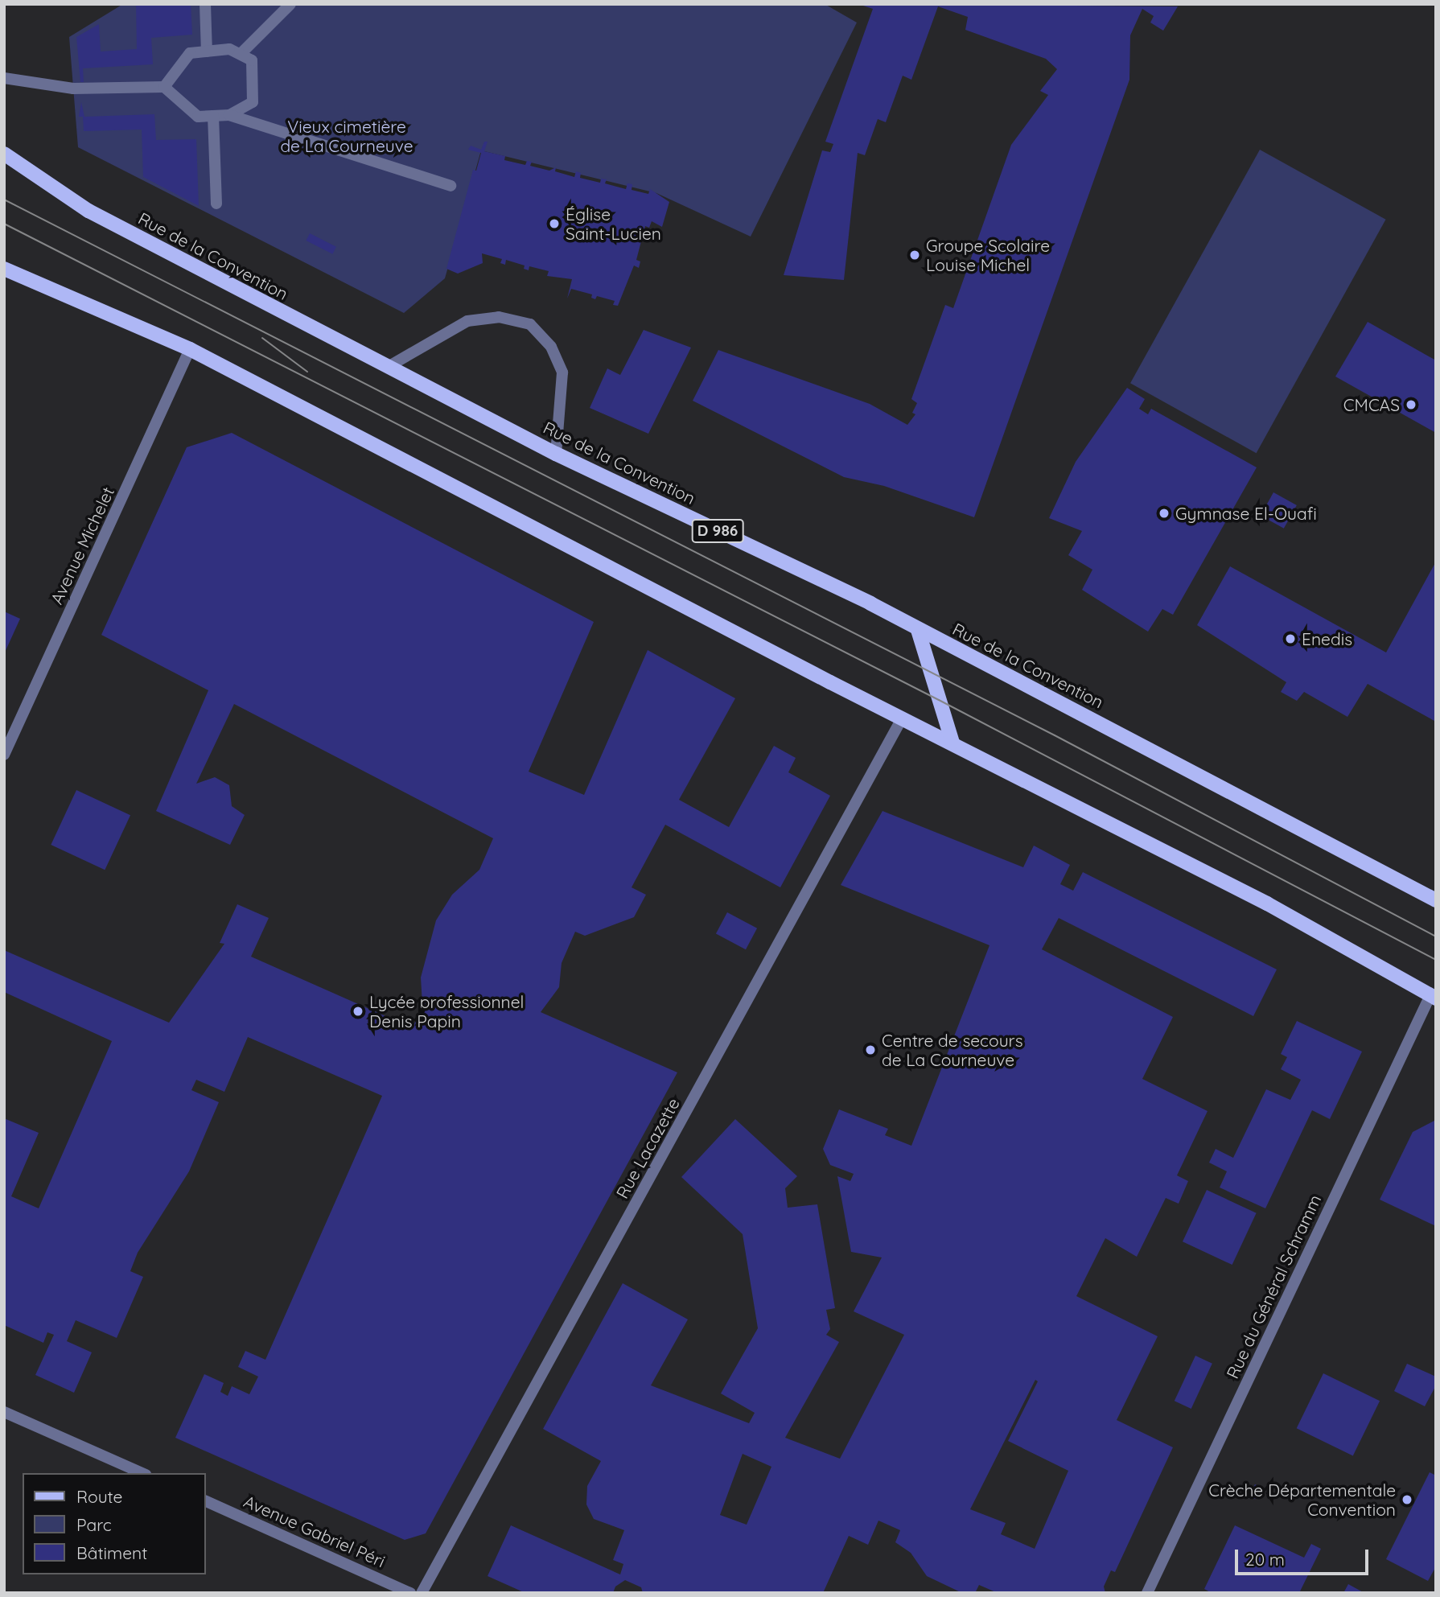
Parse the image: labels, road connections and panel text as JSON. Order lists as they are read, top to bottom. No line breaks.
{"streets":{"main road":["Rue de la Convention","D 986"],"street":["Avenue Michelet","Rue Lacazette","Rue du Général Schramm","Avenue Gabriel Péri"]},"parks":["Vieux cimetière de La Courneuve"],"places":["Église Saint-Lucien","Groupe Scolaire Louise Michel","CMCAS","Gymnase El-Ouafi","Enedis","Lycée professionnel Denis Papin","Centre de secours de La Courneuve","Crèche Départementale Convention"],"legend":["Route","Parc","Bâtiment"],"scale_bar":"20 m"}
